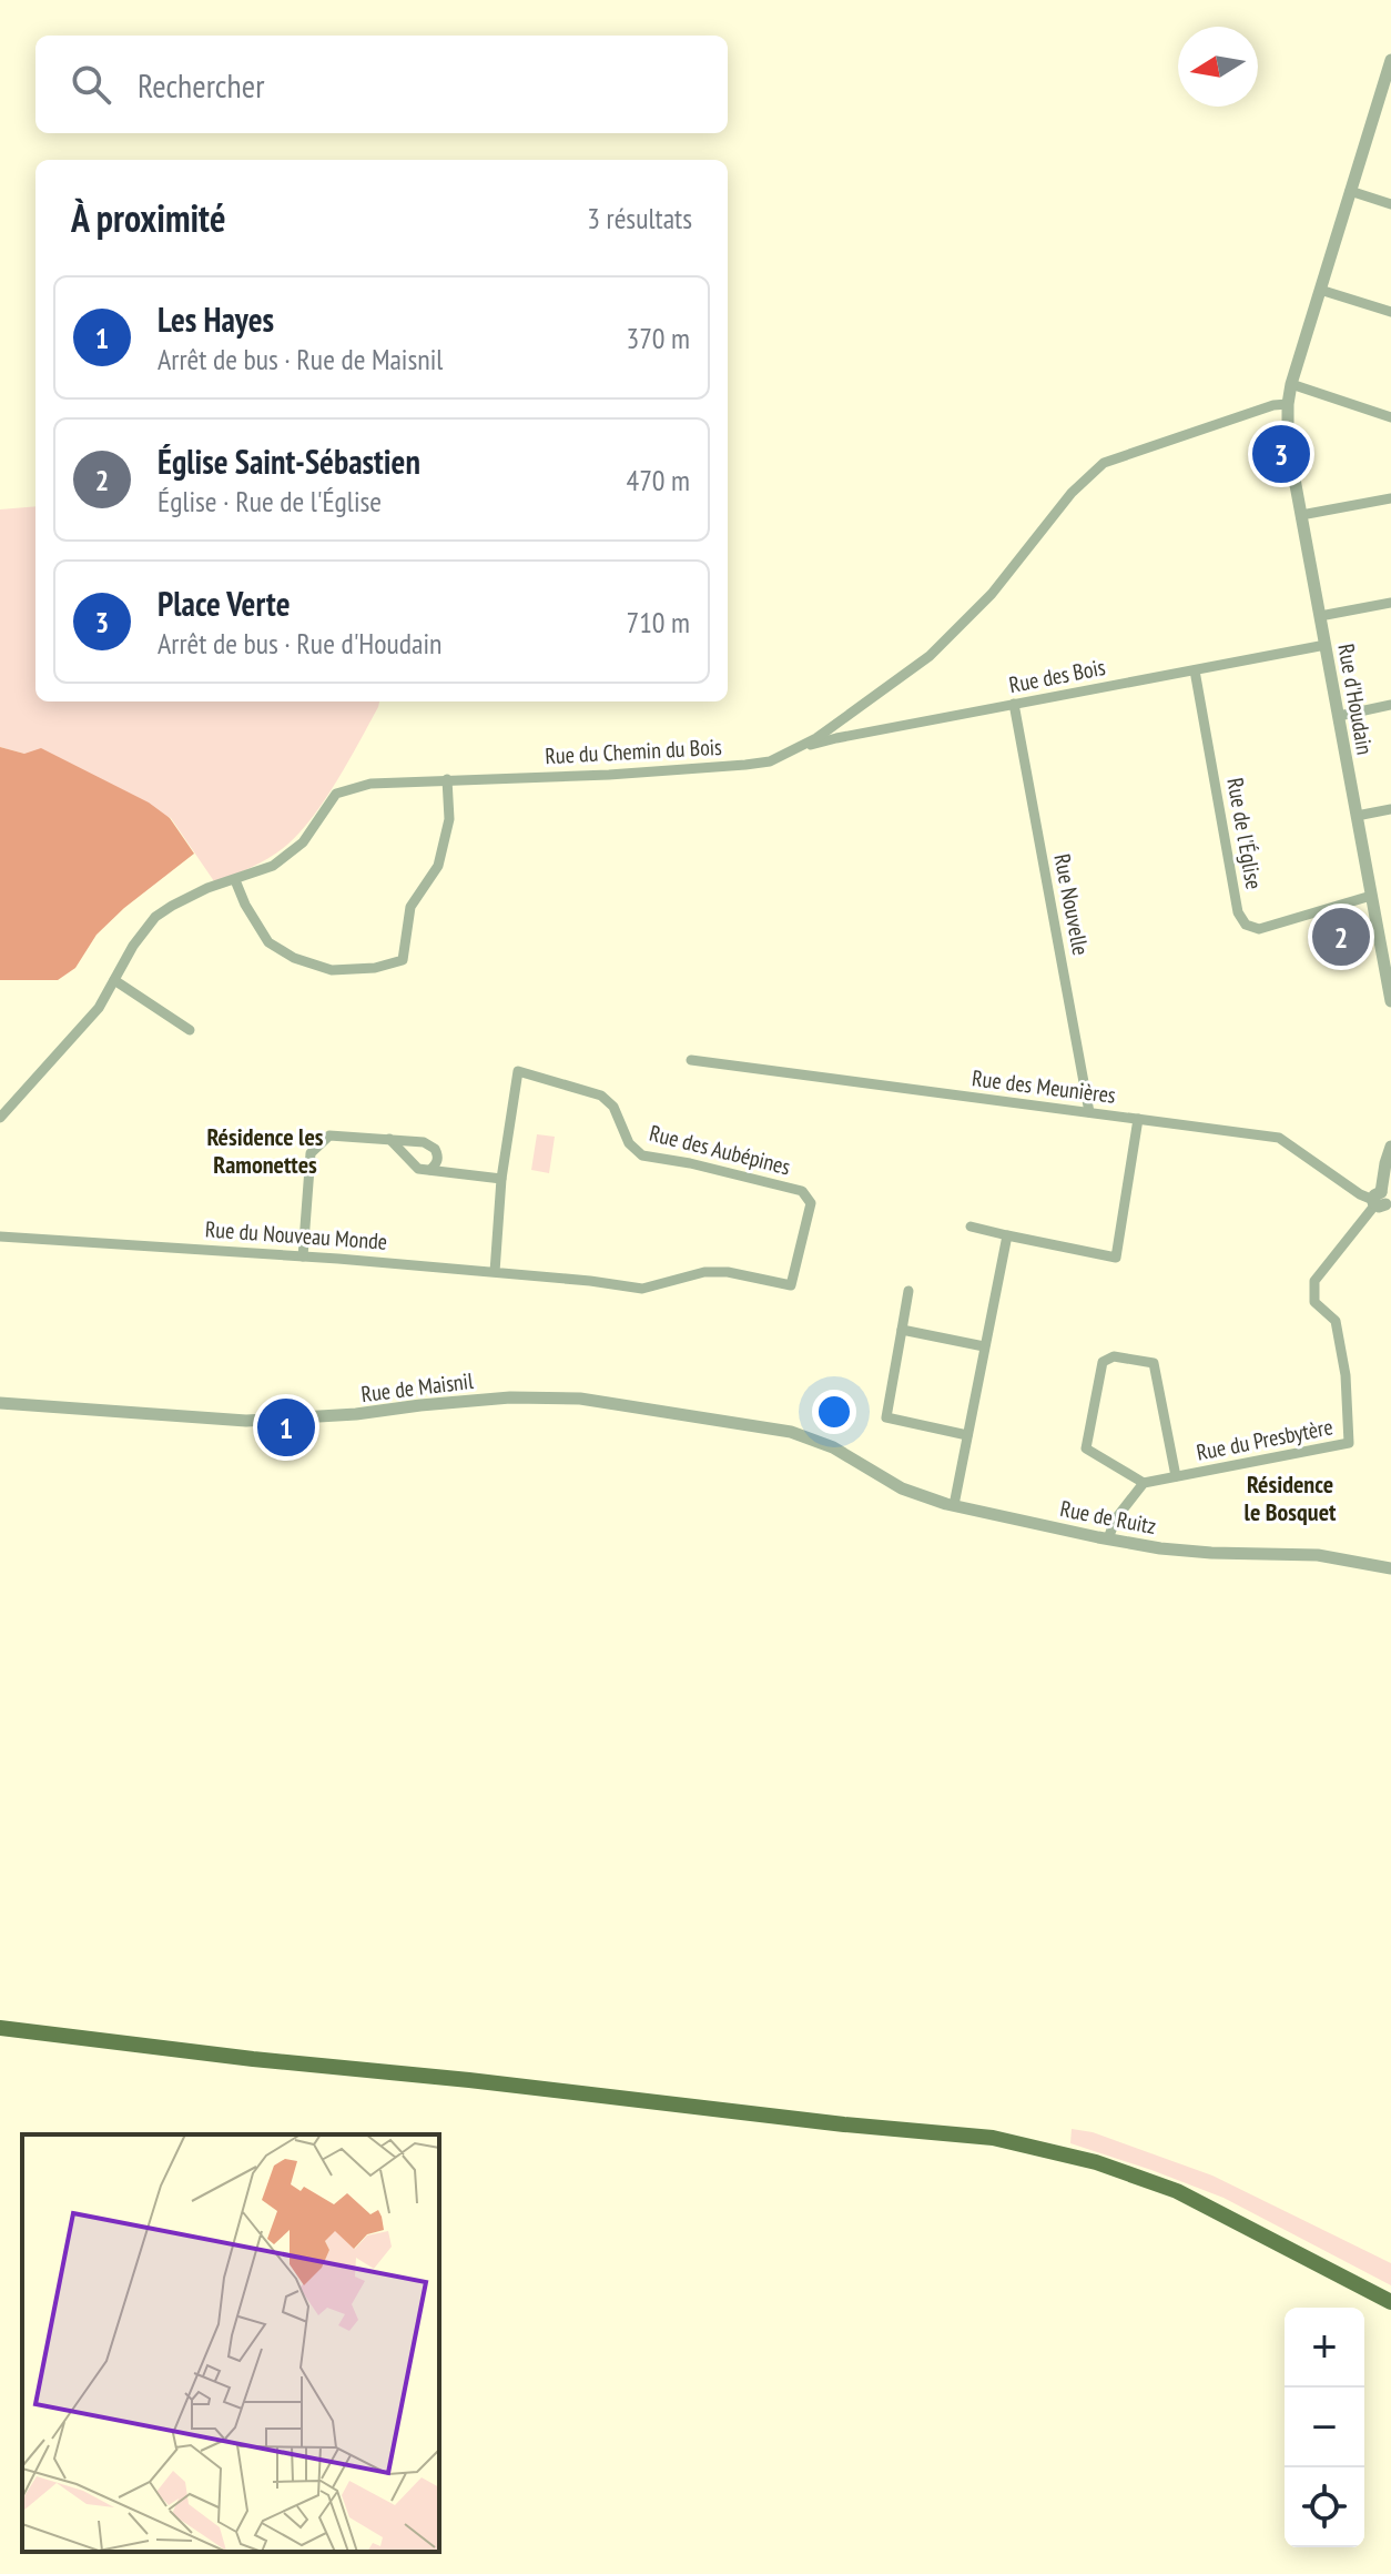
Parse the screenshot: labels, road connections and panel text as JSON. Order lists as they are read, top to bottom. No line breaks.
{"streets":{"street":["Rue des Bois","Rue d'Houdain","Rue du Chemin du Bois","Rue de l'Église","Rue Nouvelle","Rue des Meunières","Rue des Aubépines","Rue du Nouveau Monde","Rue de Maisnil","Rue du Presbytère","Rue de Ruitz"]},"crossings":[["Rue des Bois","Rue d'Houdain"],["Rue des Bois","Rue du Chemin du Bois"],["Rue des Bois","Rue de l'Église"],["Rue des Bois","Rue Nouvelle"],["Rue d'Houdain","Rue du Chemin du Bois"],["Rue d'Houdain","Rue de l'Église"],["Rue Nouvelle","Rue des Meunières"],["Rue des Meunières","Rue du Presbytère"],["Rue des Aubépines","Rue du Nouveau Monde"],["Rue de Maisnil","Rue de Ruitz"]],"districts":["Résidence les Ramonettes","Résidence le Bosquet"],"north":"left","page":{"search":"Rechercher","heading":["À proximité","3 résultats"],"list":[{"mark":"1","name":"Les Hayes","note":"Arrêt de bus · Rue de Maisnil","value":"370 m"},{"mark":"2","name":"Église Saint-Sébastien","note":"Église · Rue de l'Église","value":"470 m"},{"mark":"3","name":"Place Verte","note":"Arrêt de bus · Rue d'Houdain","value":"710 m"}],"pins":["3","2","1"],"map_buttons":["+","−"]}}
